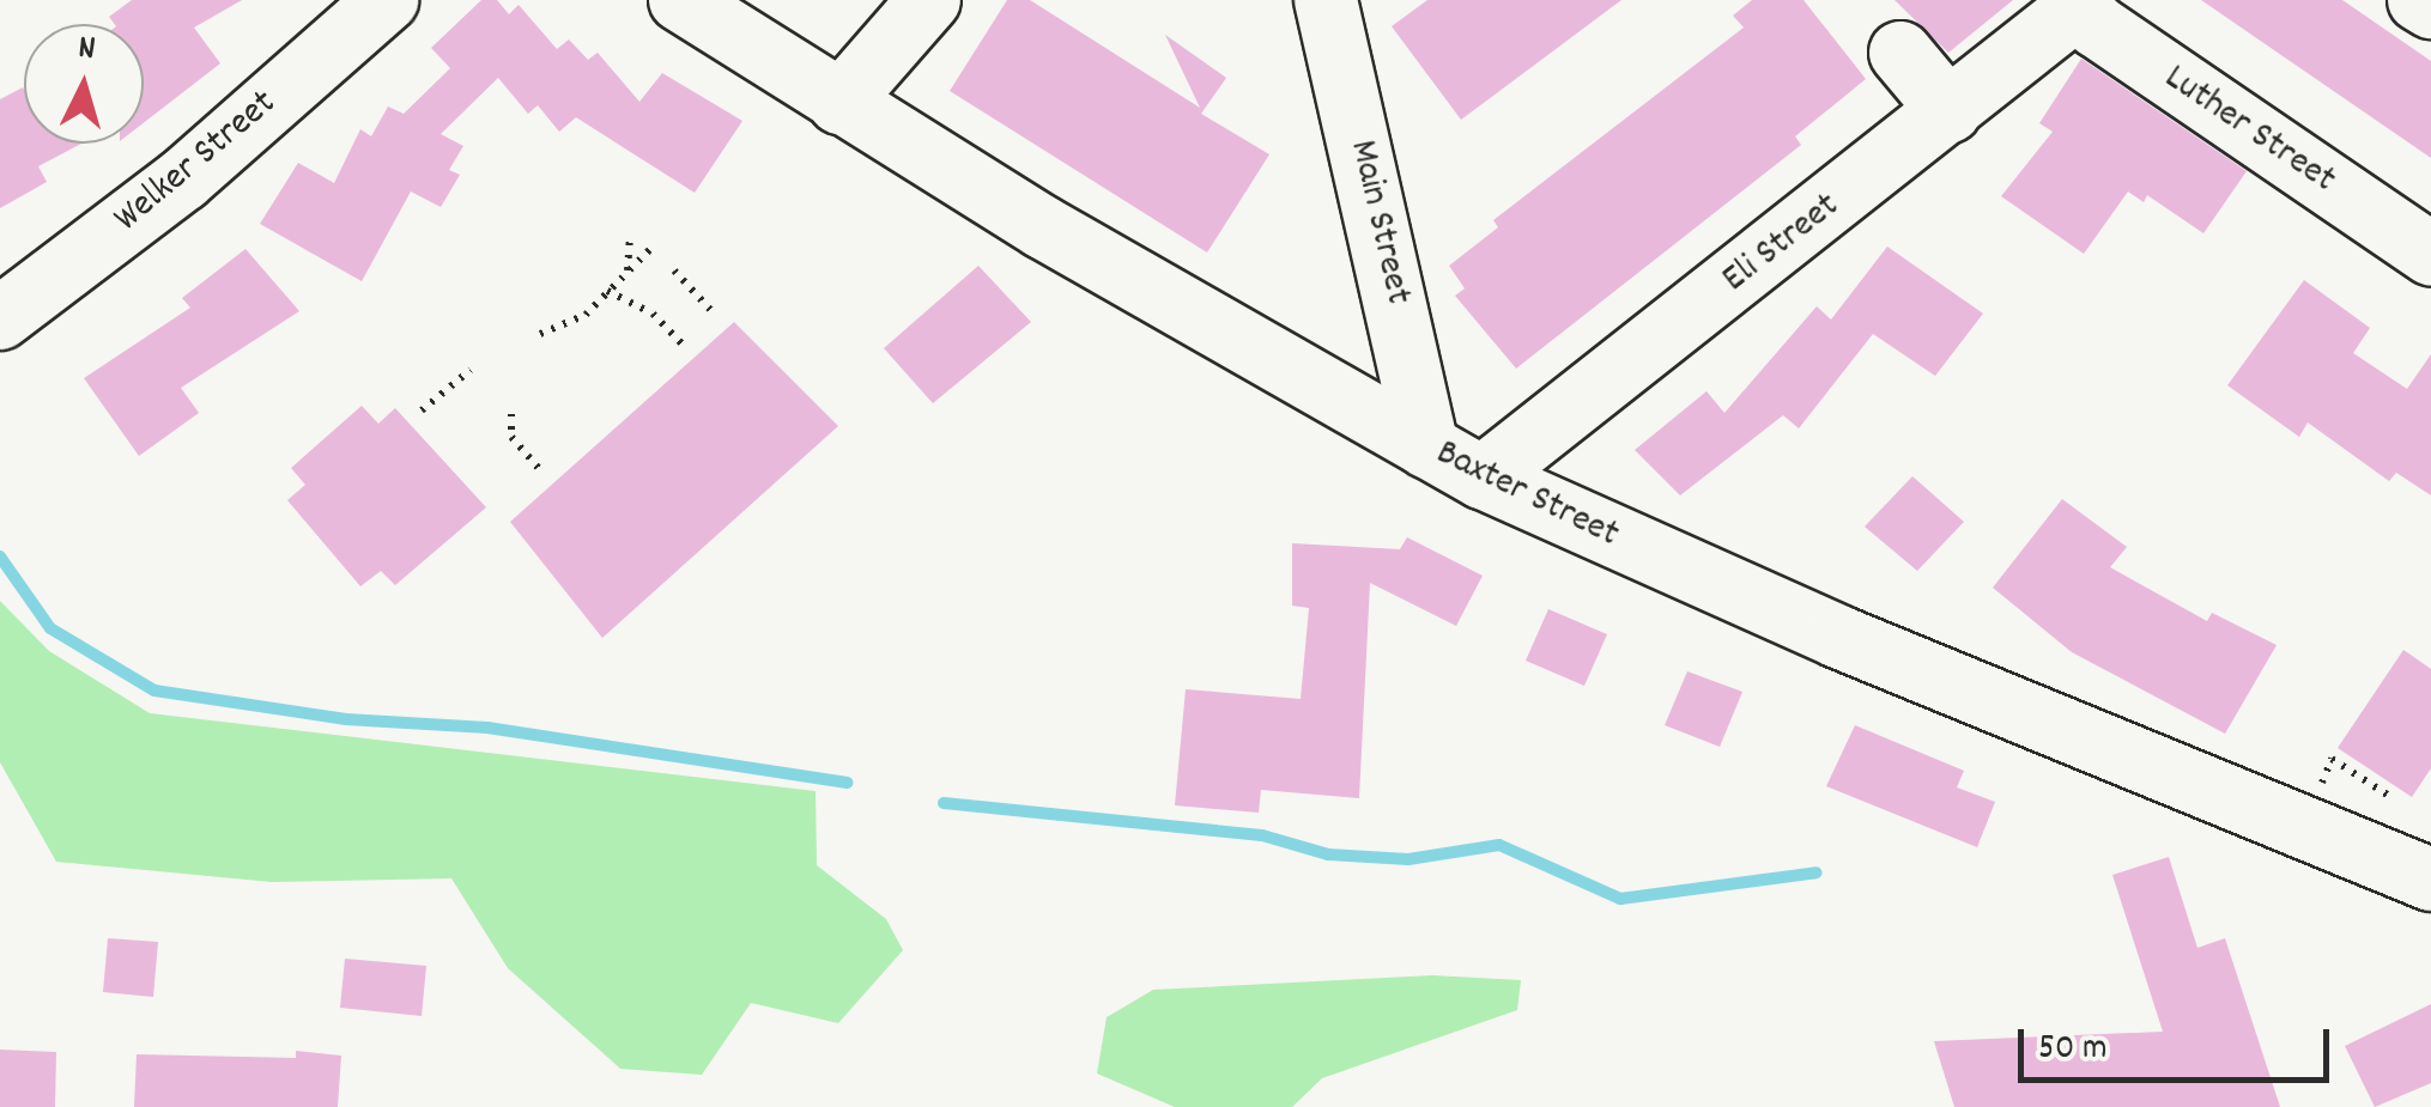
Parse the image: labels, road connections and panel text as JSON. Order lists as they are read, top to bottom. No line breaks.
{"streets":{"street":["Luther Street","Welker Street","Main Street","Eli Street","Baxter Street"]},"crossings":[["Luther Street","Eli Street"],["Main Street","Baxter Street"],["Eli Street","Baxter Street"]],"scale_bar":"50 m","north":"top"}
